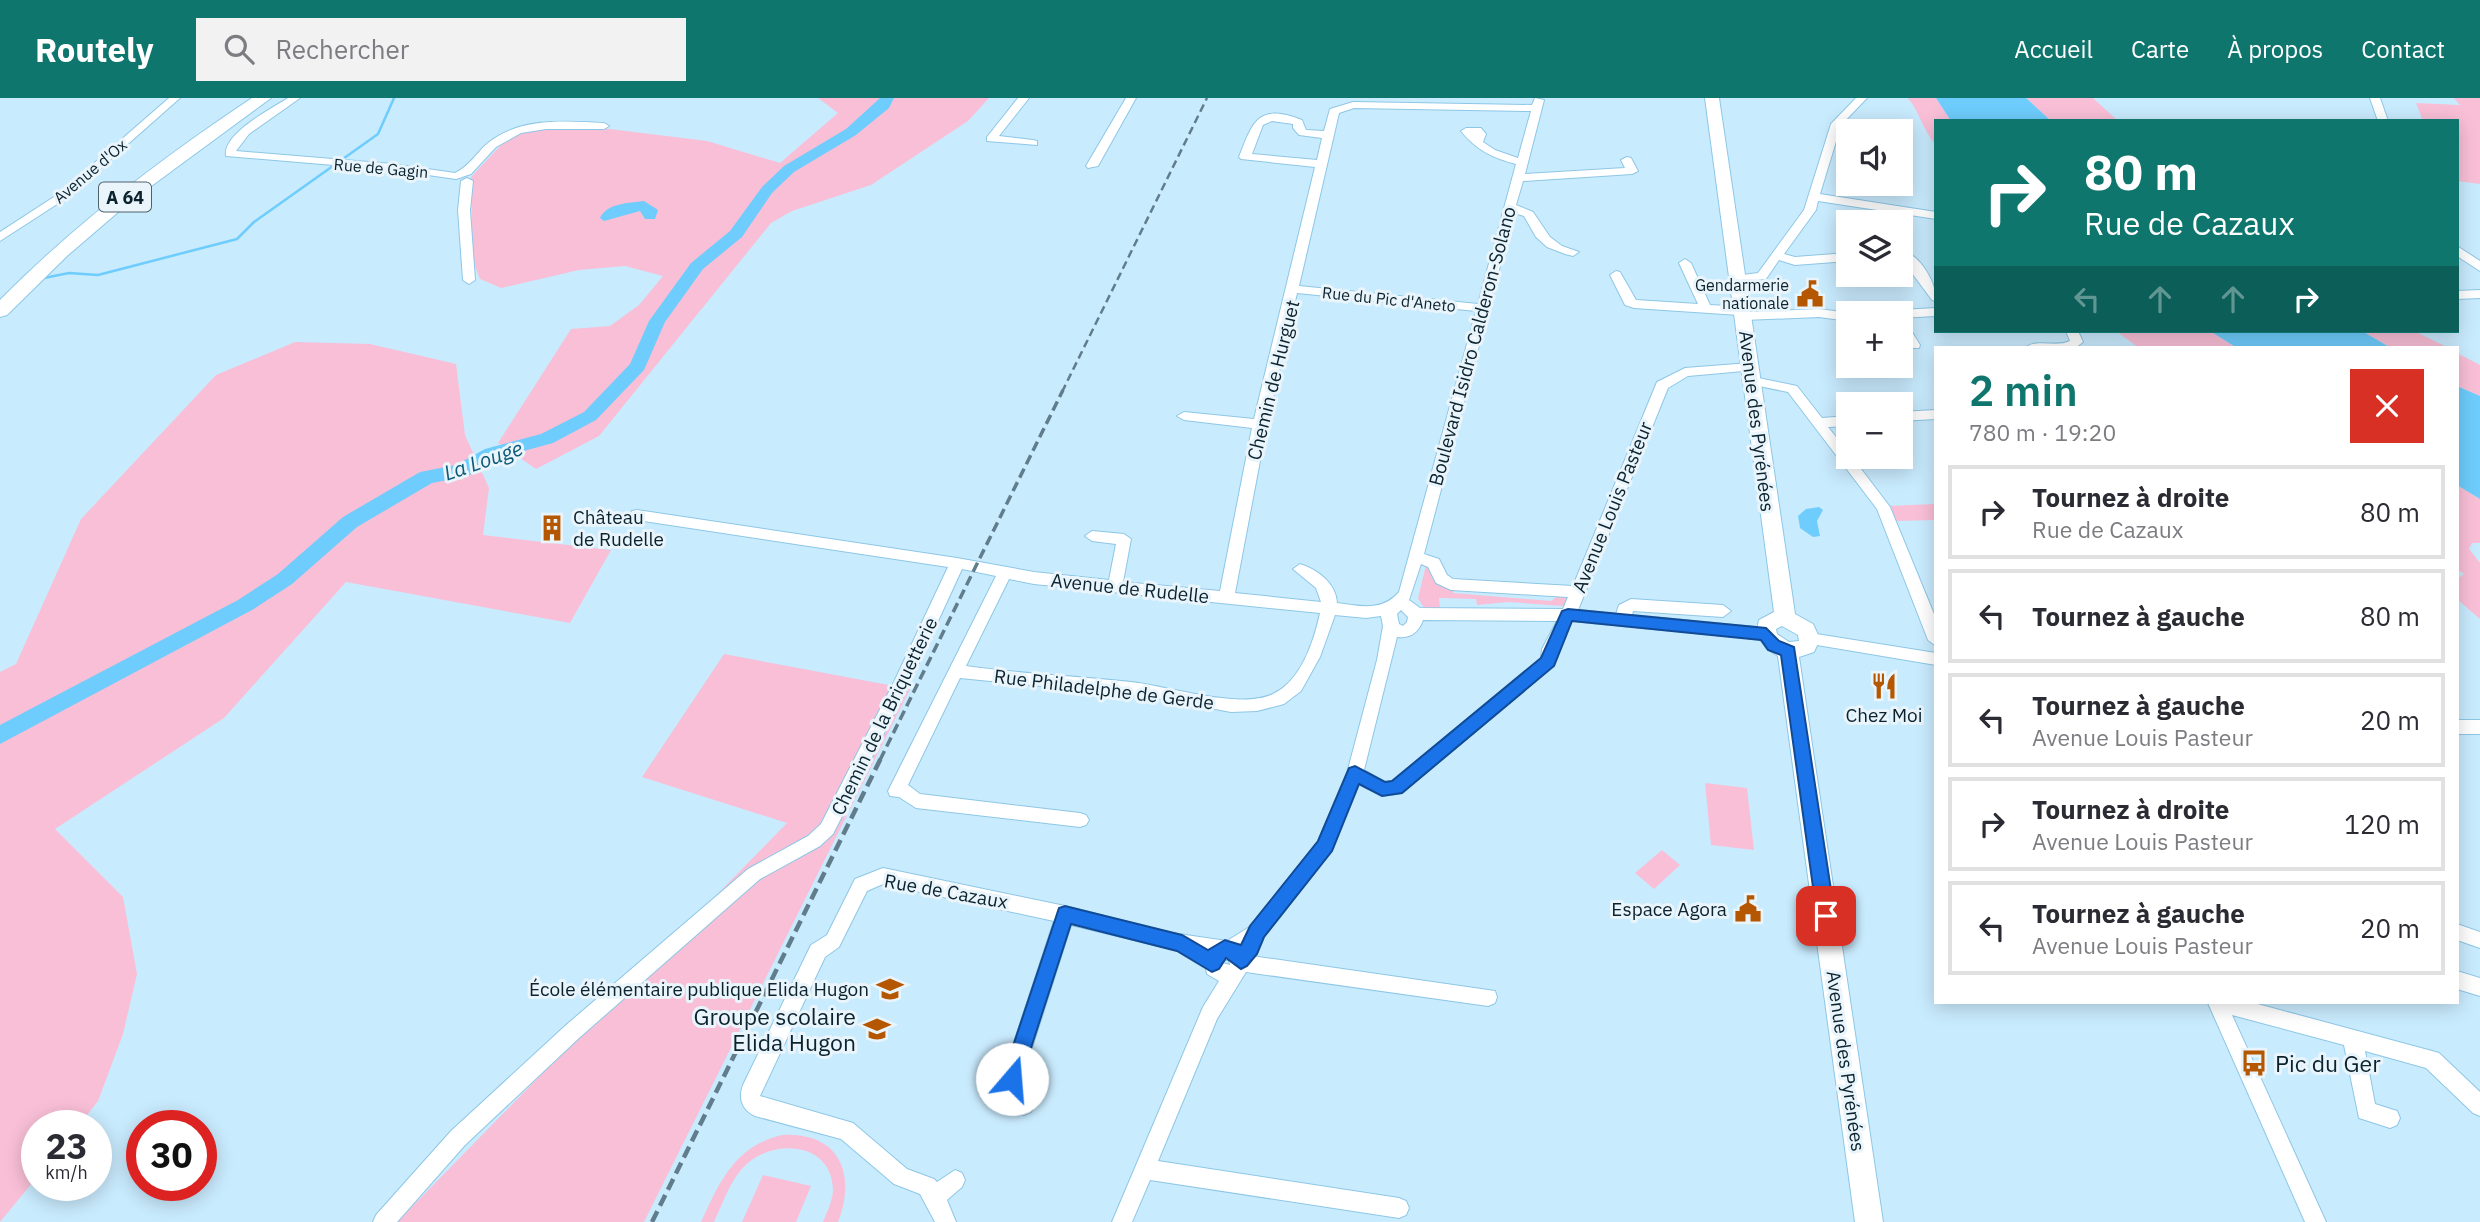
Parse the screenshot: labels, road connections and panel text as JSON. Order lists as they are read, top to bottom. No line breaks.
{"streets":{"highway":["A 64"],"main road":["Avenue des Pyrénées"],"street":["Rue de Gagin","Avenue d'Ox","Rue du Pic d'Aneto","Boulevard Isidro Calderon-Solano","Chemin de Hurguet","Avenue Louis Pasteur","Avenue de Rudelle","Rue Philadelphe de Gerde","Chemin de la Briquetterie","Rue de Cazaux"]},"crossings":[["Rue du Pic d'Aneto","Boulevard Isidro Calderon-Solano"],["Rue du Pic d'Aneto","Chemin de Hurguet"],["Boulevard Isidro Calderon-Solano","Avenue Louis Pasteur"],["Boulevard Isidro Calderon-Solano","Avenue de Rudelle"],["Chemin de Hurguet","Avenue de Rudelle"],["Avenue des Pyrénées","Avenue Louis Pasteur"],["Avenue de Rudelle","Rue Philadelphe de Gerde"]],"water":["La Louge"],"places":{"public building":["Gendarmerie nationale","Espace Agora"],"building":["Château de Rudelle"],"restaurant":["Chez Moi"],"school or university":["École élémentaire publique Elida Hugon","Groupe scolaire Elida Hugon"],"bus stop":["Pic du Ger"]},"page":{"header":"Routely","search":"Rechercher","nav":["Accueil","Carte","À propos","Contact"],"map_buttons":["+","−"],"turn":["80 m","Rue de Cazaux"],"heading":["2 min","780 m · 19:20"],"list":[{"name":"Tournez à droite","note":"Rue de Cazaux","value":"80 m"},{"name":"Tournez à gauche","value":"80 m"},{"name":"Tournez à gauche","note":"Avenue Louis Pasteur","value":"20 m"},{"name":"Tournez à droite","note":"Avenue Louis Pasteur","value":"120 m"},{"name":"Tournez à gauche","note":"Avenue Louis Pasteur","value":"20 m"}],"speed":"23 km/h","limit":"30"}}
